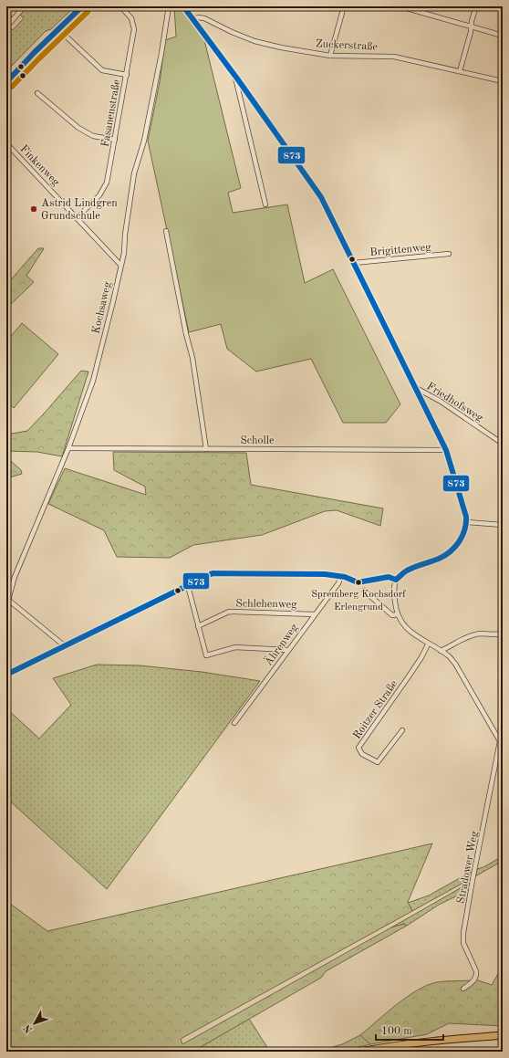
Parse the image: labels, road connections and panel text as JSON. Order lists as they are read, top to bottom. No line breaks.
{"streets":{"street":["Zuckerstraße","Fasanenstraße","Finkenweg","Brigittenweg","Kochsaweg","Friedhofsweg","Scholle","Schlehenweg","Ährenweg","Roitzer Straße","Stradower Weg"]},"crossings":[["Fasanenstraße","Finkenweg"],["Finkenweg","Kochsaweg"],["Kochsaweg","Scholle"],["Schlehenweg","Ährenweg"]],"places":["Astrid Lindgren Grundschule","Spremberg Kochsdorf Erlengrund"],"lines":["transit line 873"],"scale_bar":"100 m","north":"bottom left"}
